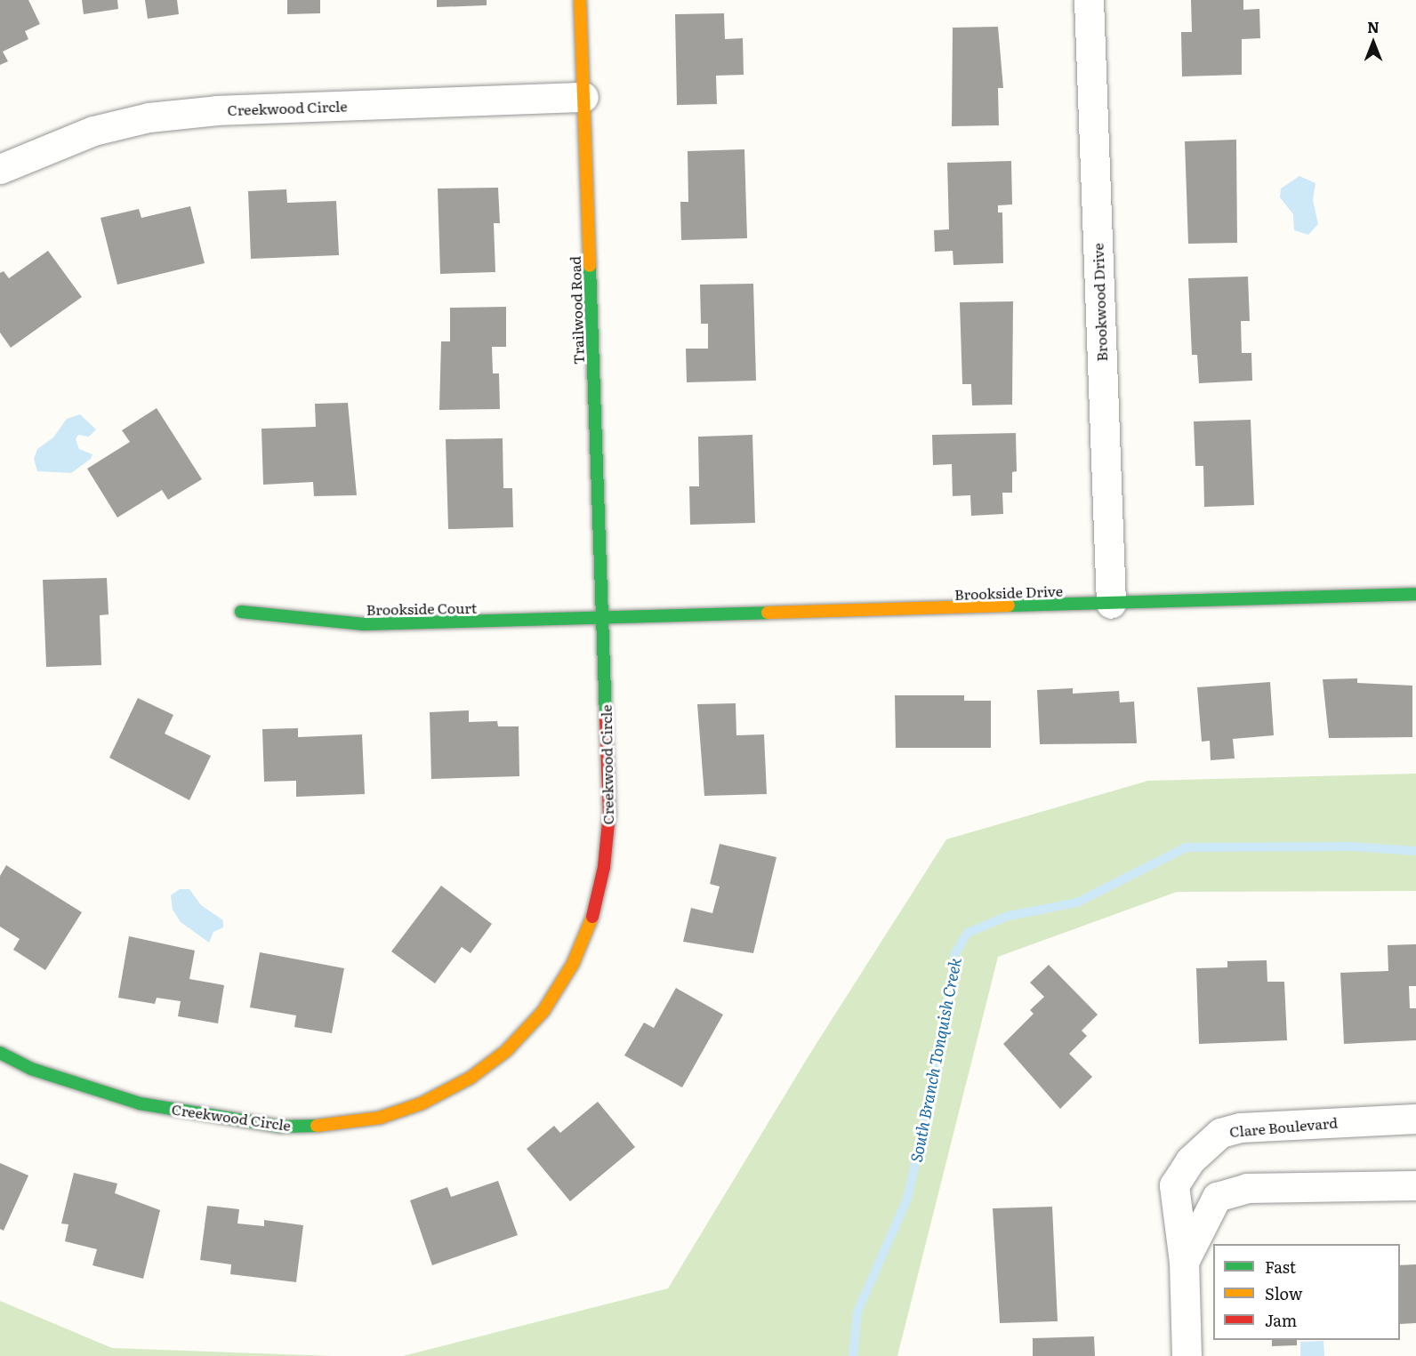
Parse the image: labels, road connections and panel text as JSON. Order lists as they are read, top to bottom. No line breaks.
{"streets":{"street":["Creekwood Circle","Brookwood Drive","Trailwood Road","Brookside Drive","Brookside Court","Clare Boulevard"]},"crossings":[["Creekwood Circle","Trailwood Road"],["Creekwood Circle","Brookside Drive"],["Creekwood Circle","Brookside Court"],["Brookwood Drive","Brookside Drive"],["Trailwood Road","Brookside Drive"],["Trailwood Road","Brookside Court"],["Brookside Drive","Brookside Court"]],"water":["South Branch Tonquish Creek"],"legend":["Fast","Slow","Jam"],"north":"top"}
